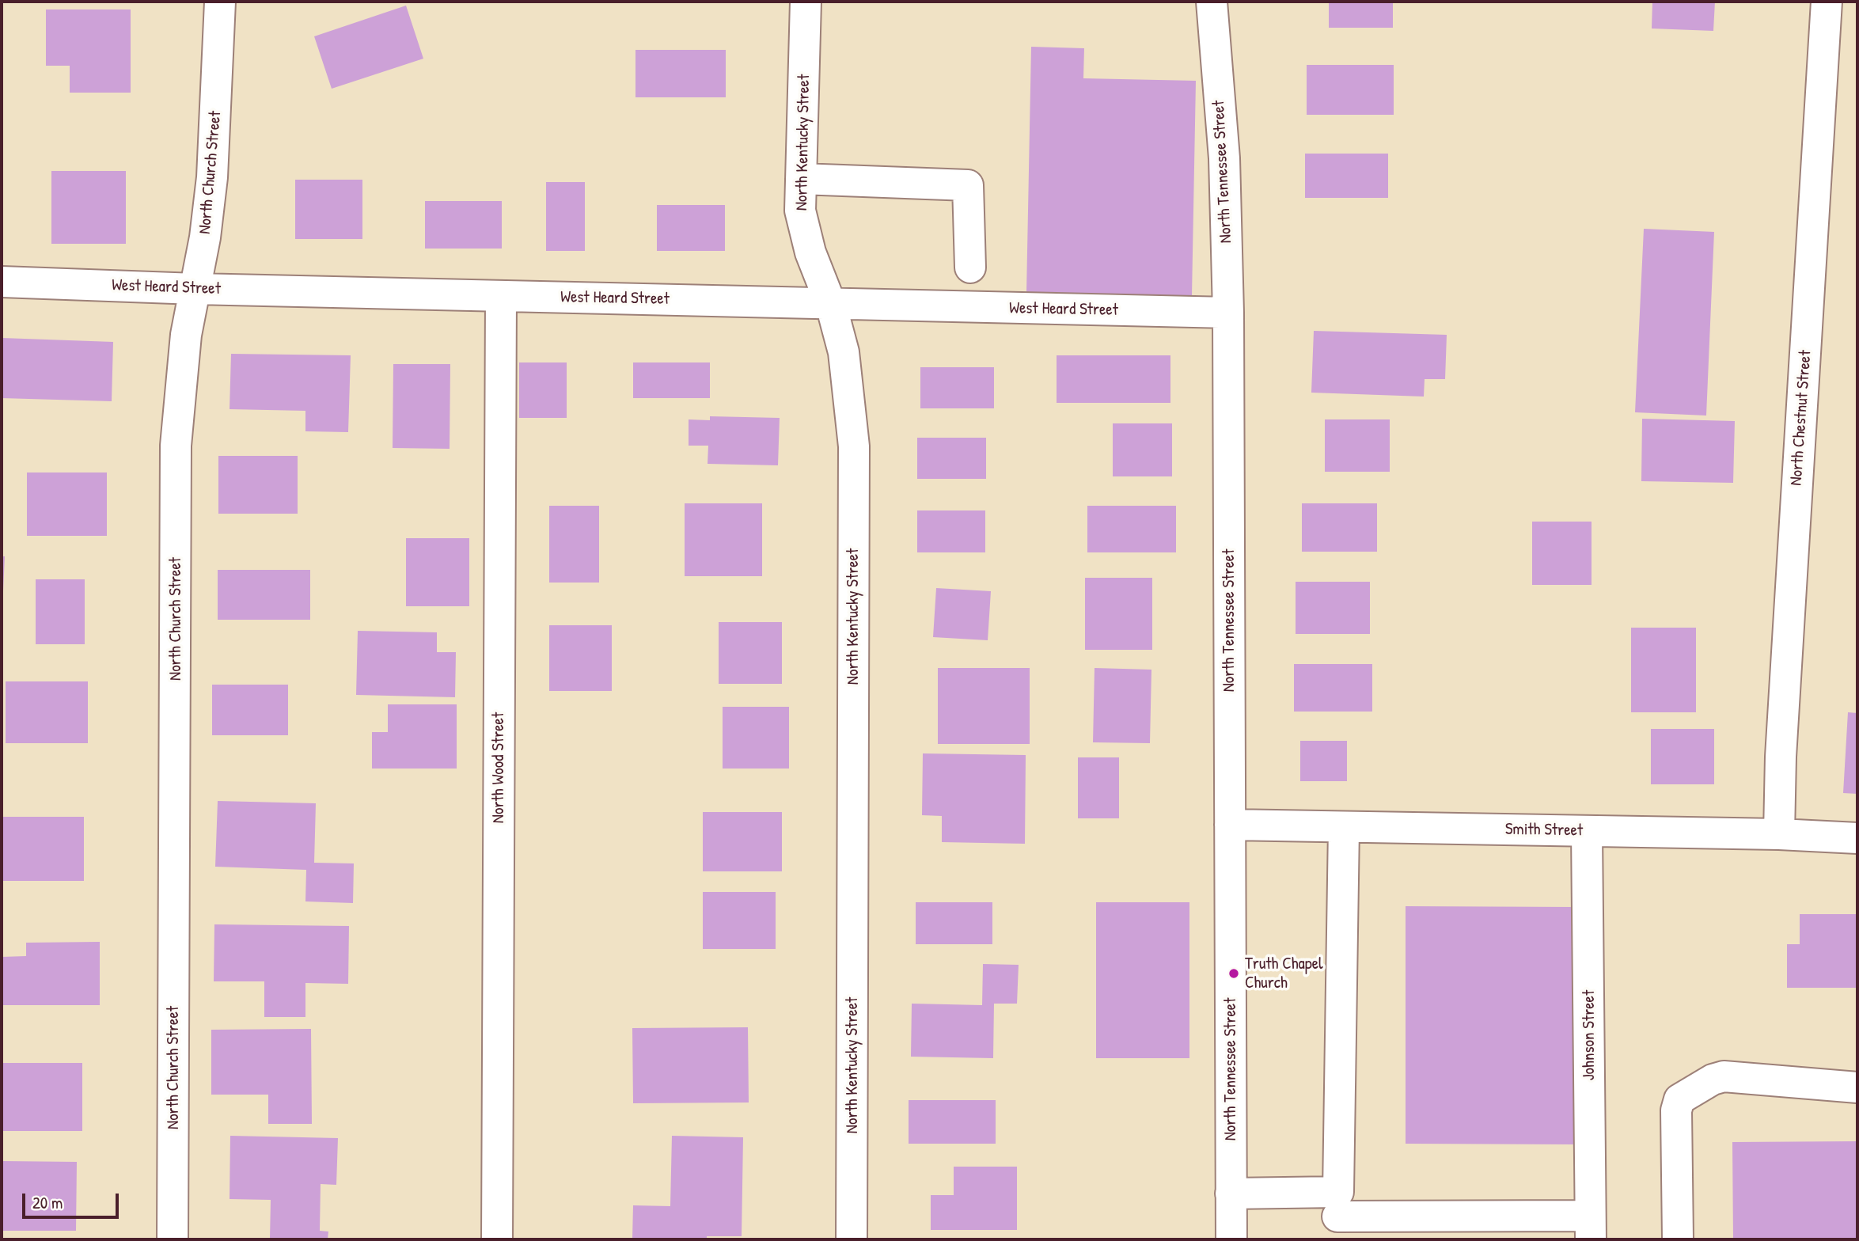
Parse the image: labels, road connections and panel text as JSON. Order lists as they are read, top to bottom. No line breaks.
{"streets":{"street":["North Kentucky Street","North Tennessee Street","North Church Street","West Heard Street","North Chestnut Street","North Wood Street","Smith Street","Johnson Street"]},"crossings":[["North Kentucky Street","West Heard Street"],["North Tennessee Street","West Heard Street"],["North Tennessee Street","Smith Street"],["North Church Street","West Heard Street"],["West Heard Street","North Wood Street"],["North Chestnut Street","Smith Street"],["Smith Street","Johnson Street"]],"places":["Truth Chapel Church"],"scale_bar":"20 m"}
